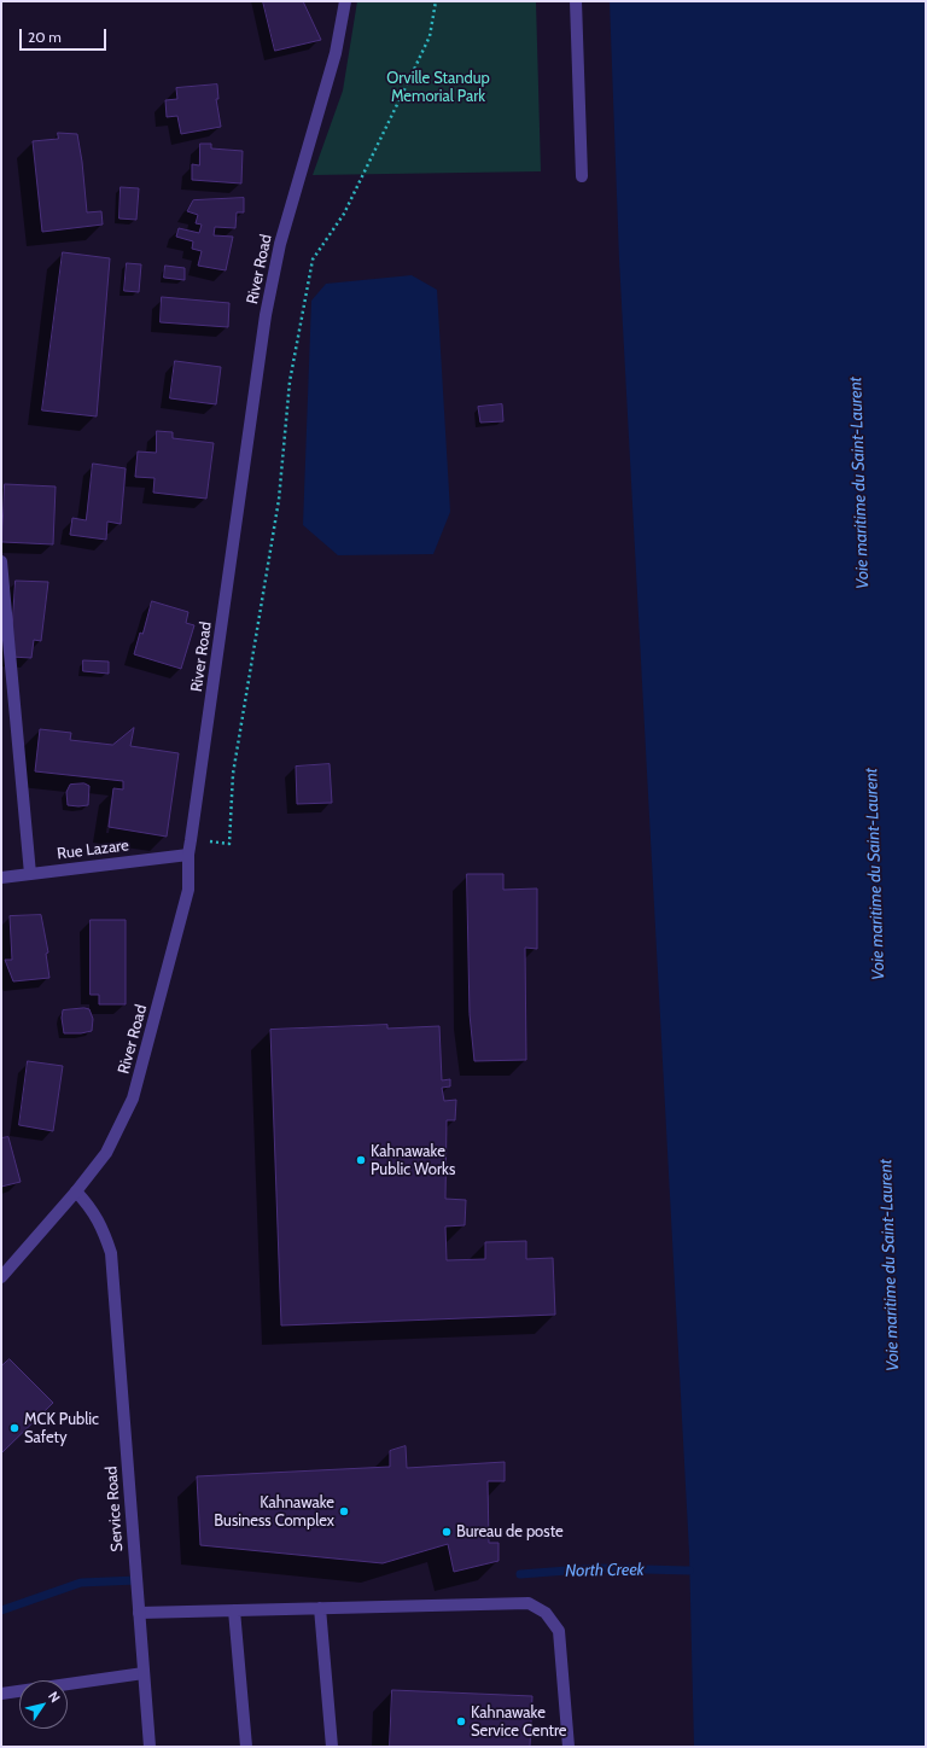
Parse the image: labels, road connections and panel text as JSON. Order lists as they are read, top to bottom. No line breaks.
{"streets":{"street":["River Road","Rue Lazare","Service Road"]},"crossings":[["River Road","Rue Lazare"],["River Road","Service Road"]],"water":["Voie maritime du Saint-Laurent","North Creek"],"parks":["Orville Standup Memorial Park"],"places":["Kahnawake Public Works","MCK Public Safety","Kahnawake Business Complex","Bureau de poste","Kahnawake Service Centre"],"scale_bar":"20 m","north":"top right"}
